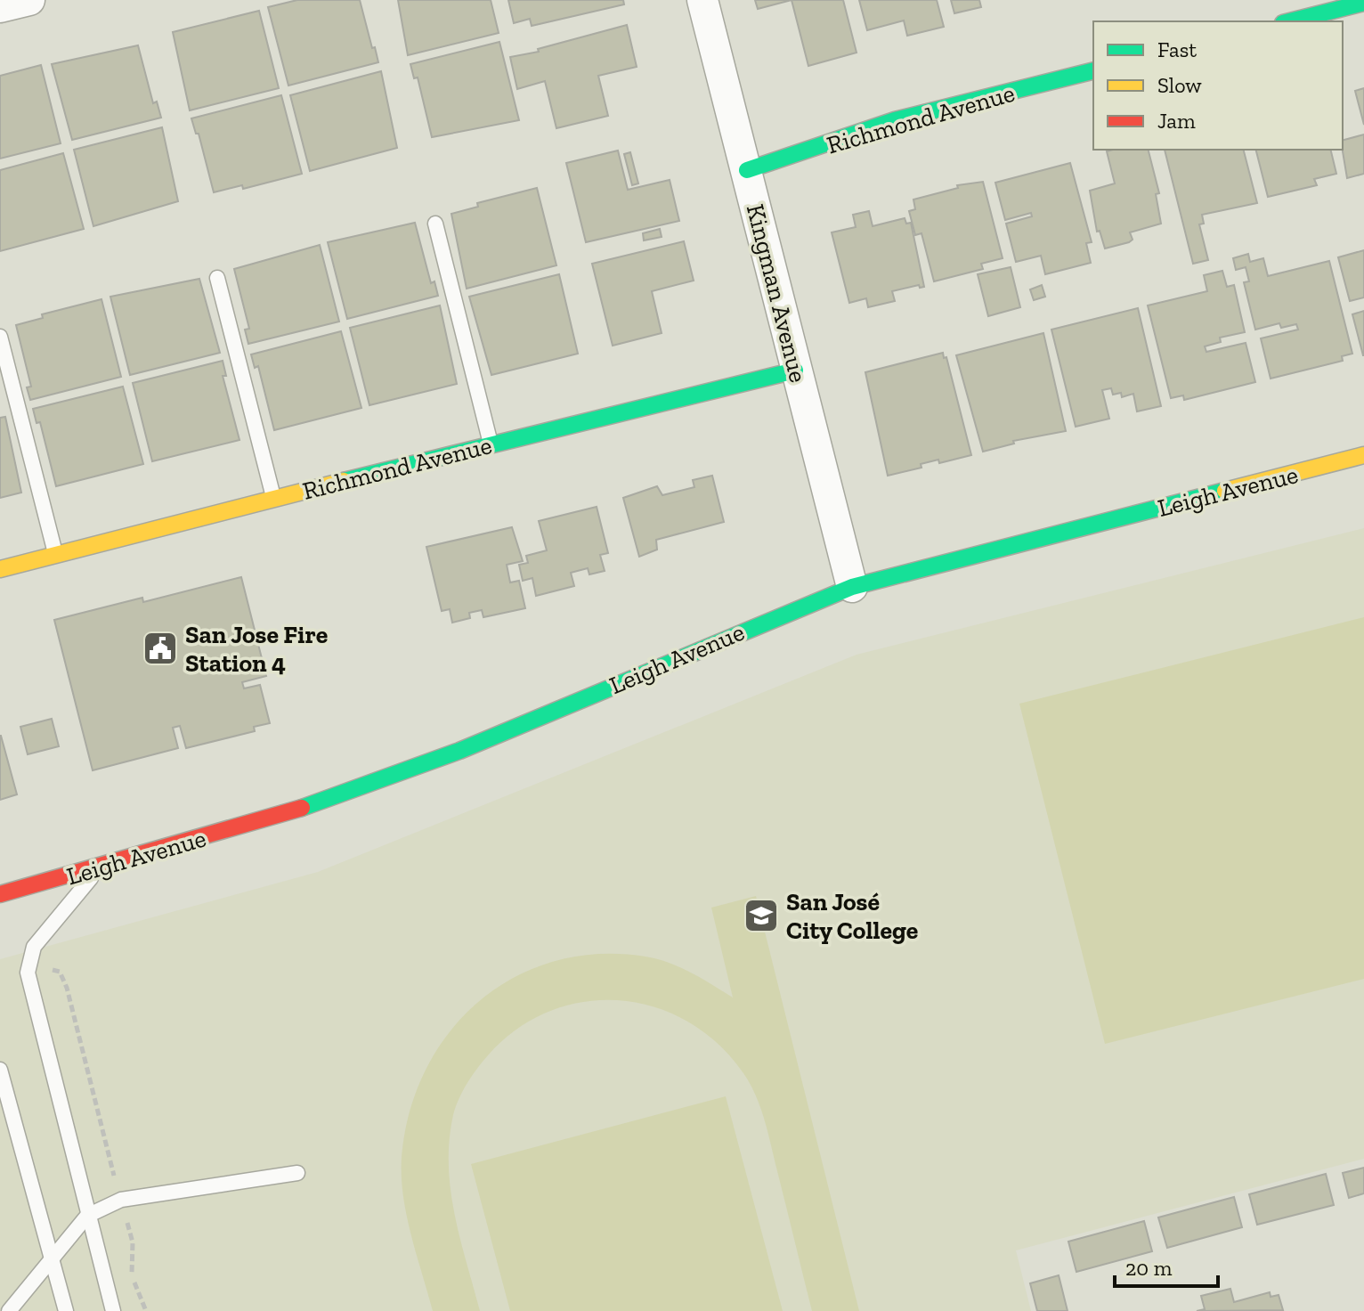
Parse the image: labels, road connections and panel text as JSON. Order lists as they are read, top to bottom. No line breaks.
{"streets":{"street":["Richmond Avenue","Kingman Avenue","Leigh Avenue"]},"crossings":[["Richmond Avenue","Kingman Avenue"],["Kingman Avenue","Leigh Avenue"]],"places":{"public building":["San Jose Fire Station 4"],"school or university":["San José City College"]},"legend":["Fast","Slow","Jam"],"scale_bar":"20 m"}
